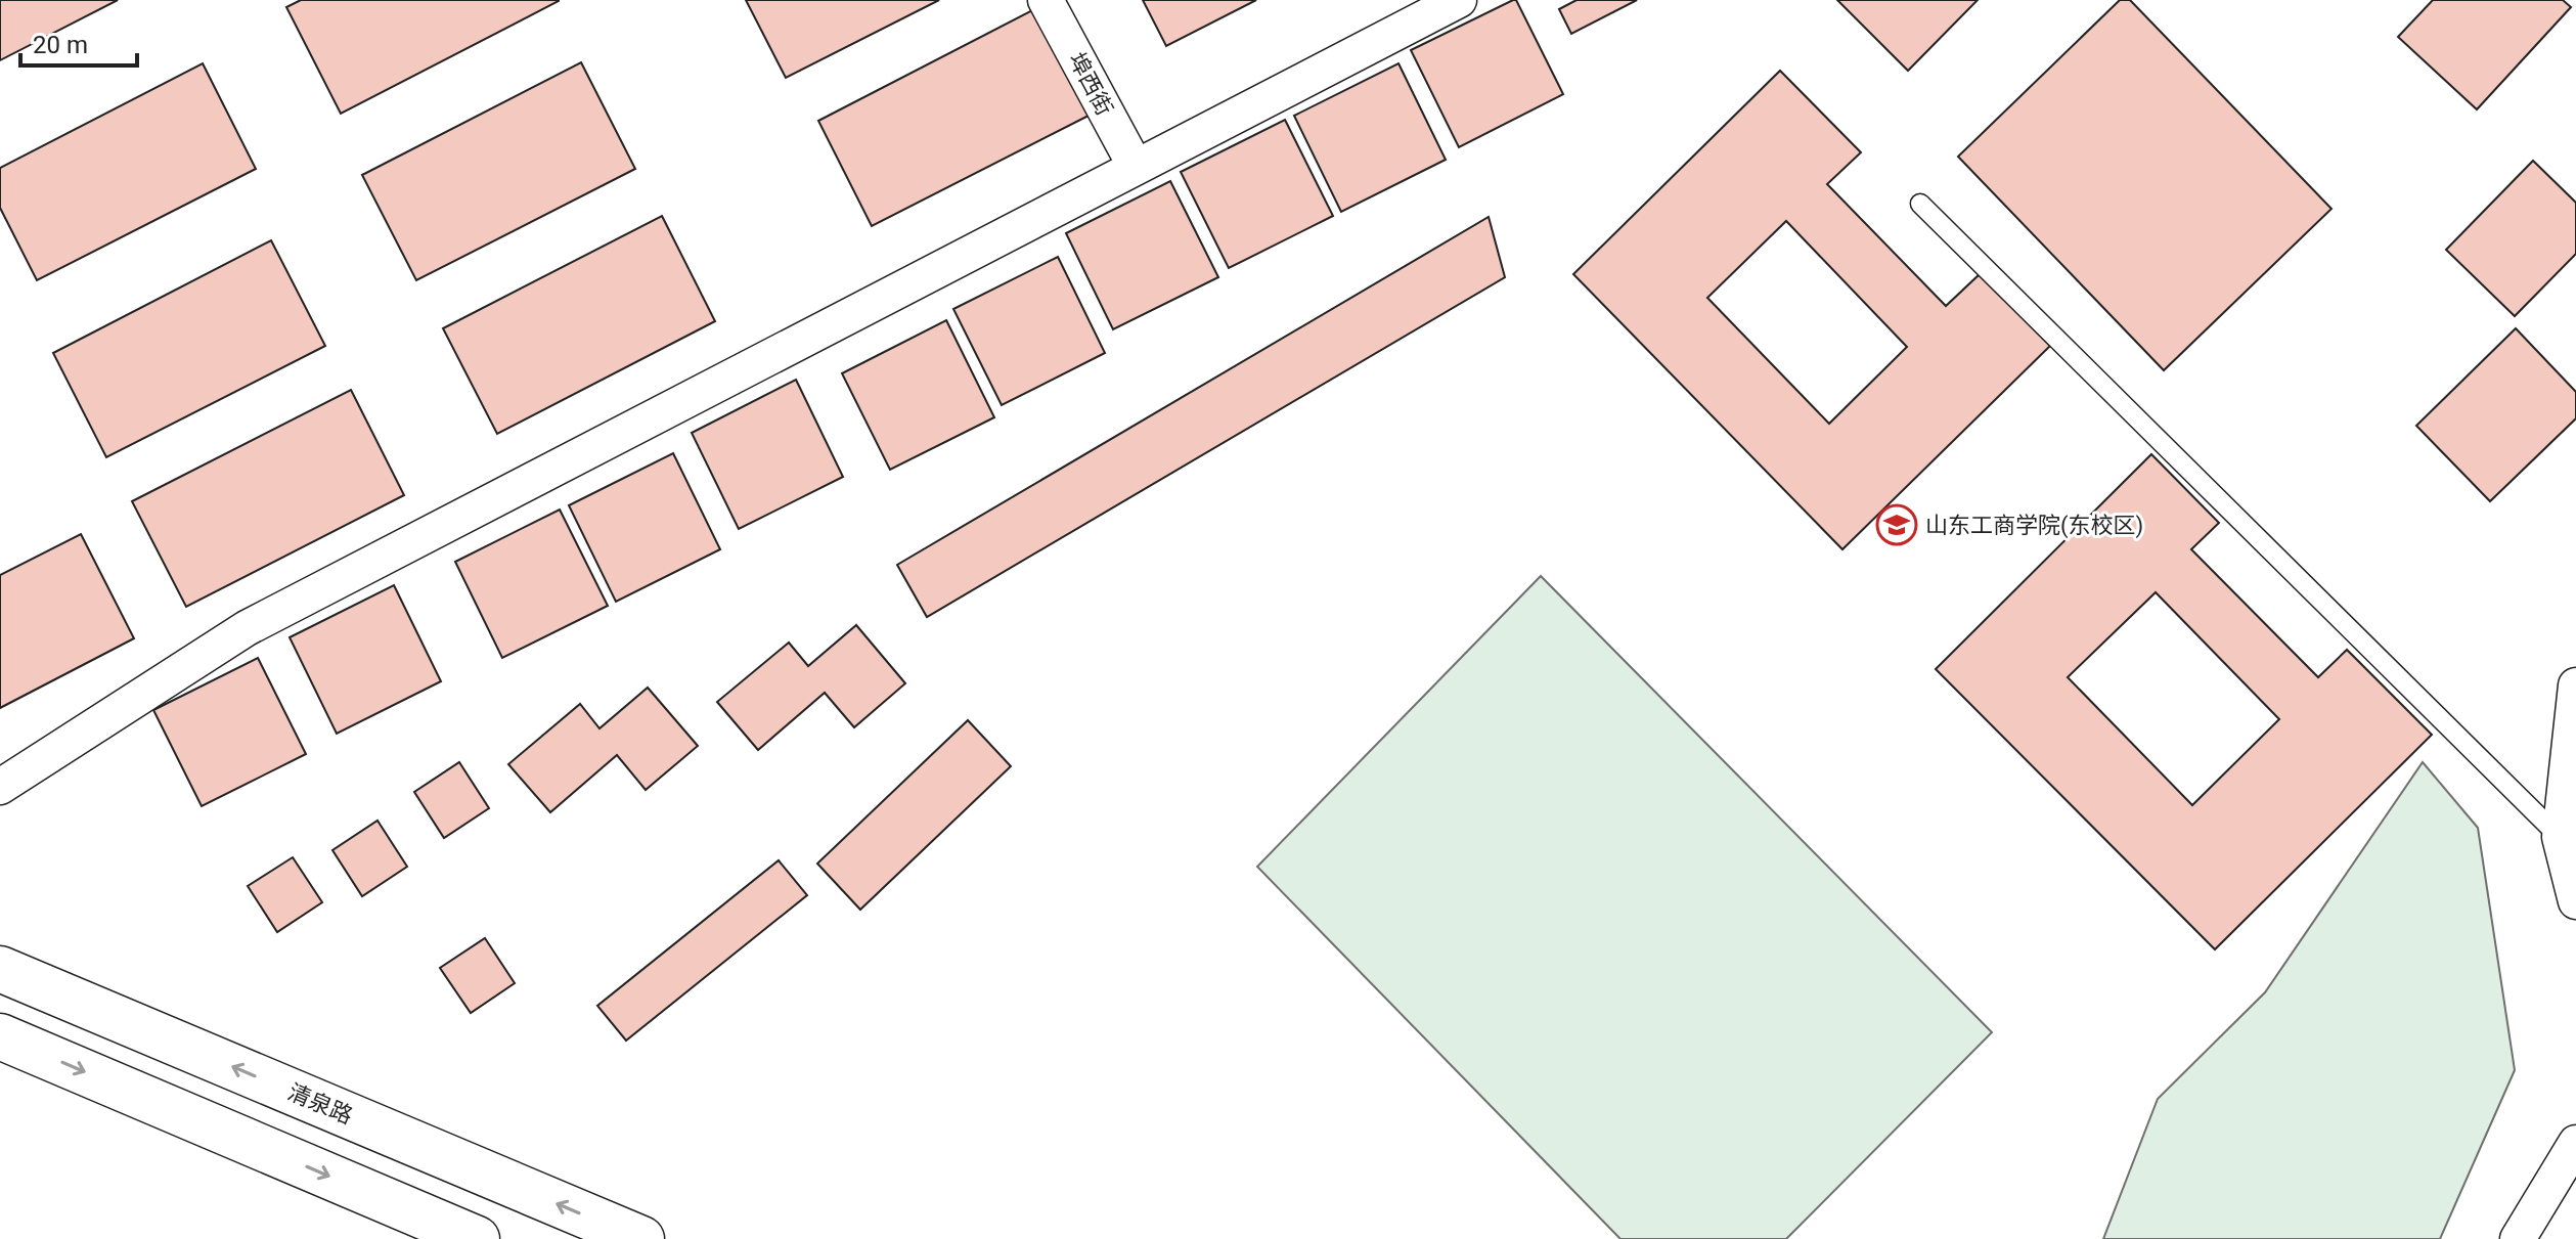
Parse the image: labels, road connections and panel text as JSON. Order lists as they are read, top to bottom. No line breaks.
{"streets":{"main road":["清泉路"],"street":["埠西街"]},"places":{"school or university":["山东工商学院(东校区)"]},"scale_bar":"20 m"}
